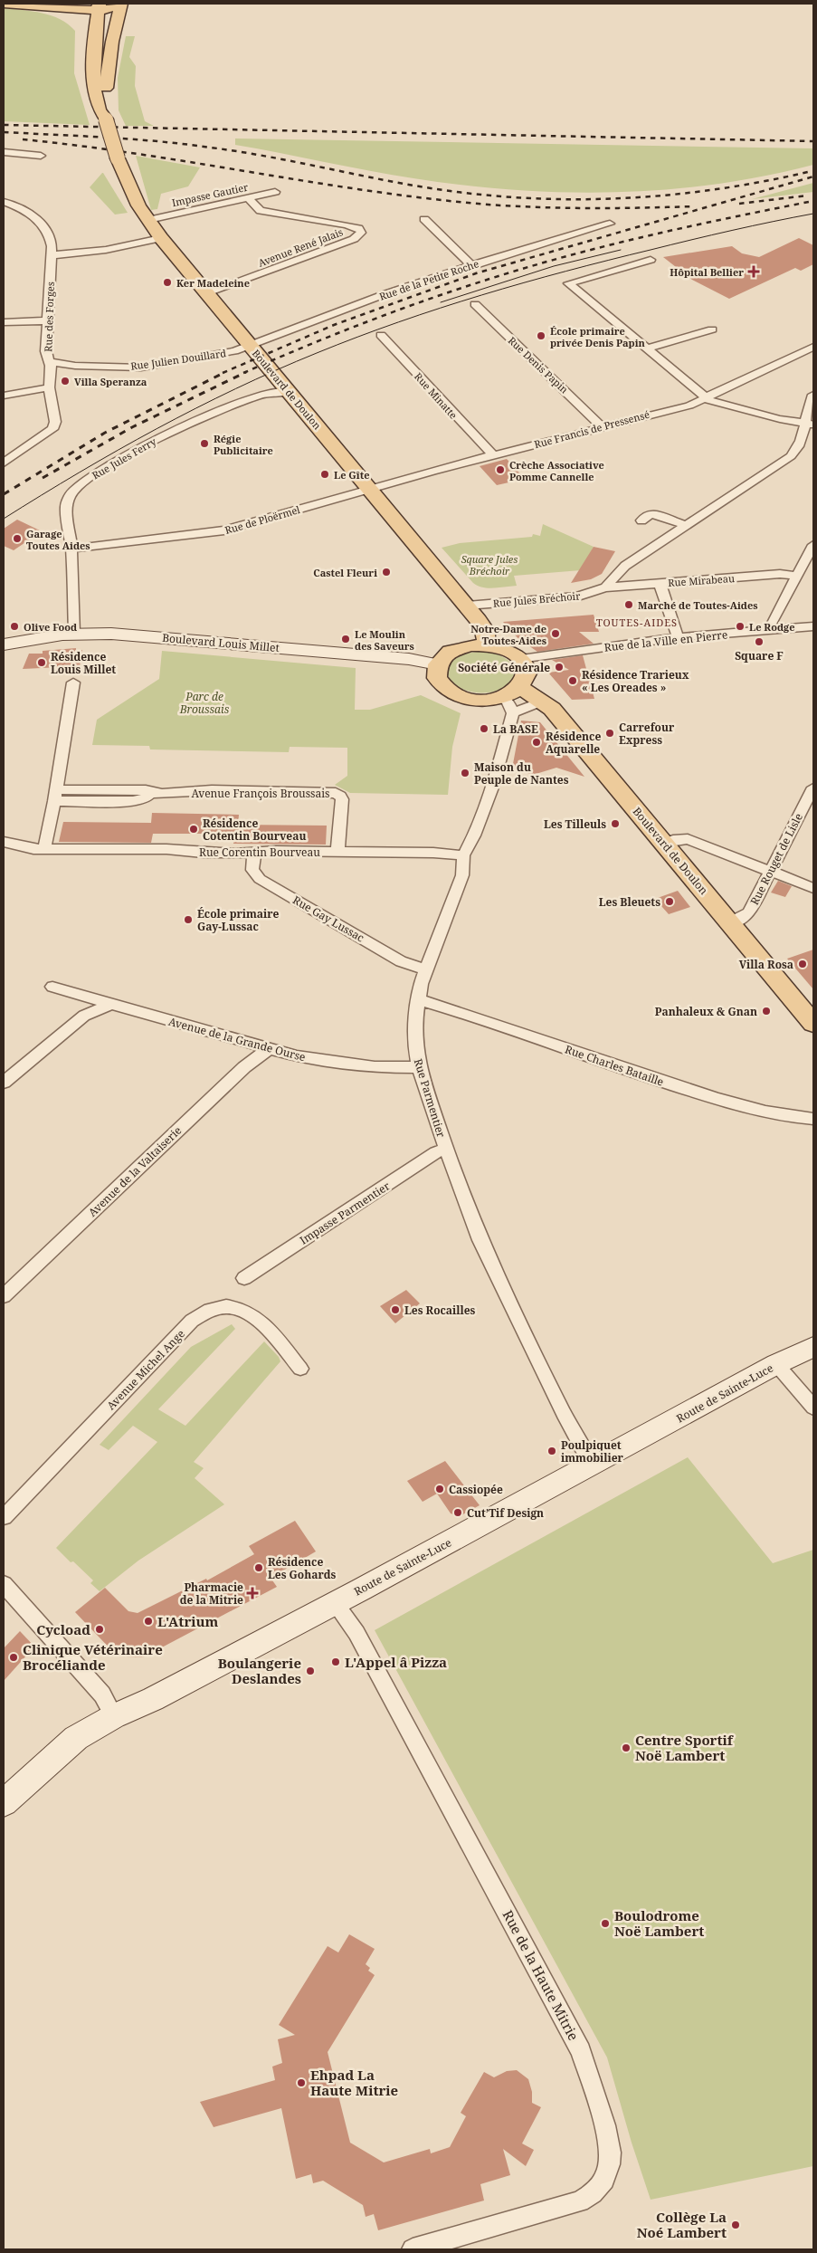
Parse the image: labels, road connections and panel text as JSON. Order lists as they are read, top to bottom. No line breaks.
{"streets":{"main road":["Boulevard de Doulon"],"street":["Impasse Gautier","Avenue René Jalais","Rue de la Petite Roche","Rue des Forges","Rue Julien Douillard","Rue Denis Papin","Rue Minatte","Rue Francis de Pressensé","Rue Jules Ferry","Rue de Ploërmel","Rue Mirabeau","Rue Jules Bréchoir","Rue de la Ville en Pierre","Boulevard Louis Millet","Avenue François Broussais","Rue Corentin Bourveau","Rue Rouget de Lisle","Rue Gay Lussac","Avenue de la Grande Ourse","Rue Charles Bataille","Rue Parmentier","Avenue de la Valtaiserie","Impasse Parmentier","Avenue Michel Ange","Route de Sainte-Luce","Rue de la Haute Mitrie"]},"crossings":[["Impasse Gautier","Avenue René Jalais"],["Impasse Gautier","Boulevard de Doulon"],["Avenue René Jalais","Boulevard de Doulon"],["Rue de la Petite Roche","Rue Julien Douillard"],["Rue de la Petite Roche","Boulevard de Doulon"],["Rue des Forges","Rue Julien Douillard"],["Rue Julien Douillard","Boulevard de Doulon"],["Rue Denis Papin","Rue Francis de Pressensé"],["Boulevard de Doulon","Rue Francis de Pressensé"],["Boulevard de Doulon","Rue Jules Ferry"],["Boulevard de Doulon","Rue de Ploërmel"],["Boulevard de Doulon","Rue Jules Bréchoir"],["Boulevard de Doulon","Rue de la Ville en Pierre"],["Boulevard de Doulon","Boulevard Louis Millet"],["Boulevard de Doulon","Rue Rouget de Lisle"],["Rue Minatte","Rue Francis de Pressensé"],["Rue Francis de Pressensé","Rue de Ploërmel"],["Rue Jules Ferry","Rue de Ploërmel"],["Rue Jules Ferry","Boulevard Louis Millet"],["Rue Mirabeau","Rue Jules Bréchoir"],["Rue de la Ville en Pierre","Boulevard Louis Millet"],["Avenue François Broussais","Rue Corentin Bourveau"],["Rue Corentin Bourveau","Rue Gay Lussac"],["Rue Corentin Bourveau","Rue Parmentier"],["Rue Gay Lussac","Rue Parmentier"],["Avenue de la Grande Ourse","Rue Parmentier"],["Avenue de la Grande Ourse","Avenue de la Valtaiserie"],["Rue Charles Bataille","Rue Parmentier"],["Rue Parmentier","Impasse Parmentier"],["Rue Parmentier","Route de Sainte-Luce"],["Route de Sainte-Luce","Rue de la Haute Mitrie"]],"districts":["TOUTES-AIDES"],"parks":["Square Jules Bréchoir","Parc de Broussais"],"places":{"health":["Hôpital Bellier","Pharmacie de la Mitrie"],"other":["Ker Madeleine","École primaire privée Denis Papin","Villa Speranza","Régie Publicitaire","Crèche Associative Pomme Cannelle","Le Gîte","Garage Toutes Aides","Castel Fleuri","Marché de Toutes-Aides","Olive Food","Le Rodge","Notre-Dame de Toutes-Aides","Le Moulin des Saveurs","Square F","Résidence Louis Millet","Société Générale","Résidence Trarieux « Les Oreades »","La BASE","Carrefour Express","Résidence Aquarelle","Maison du Peuple de Nantes","Les Tilleuls","Résidence Cotentin Bourveau","Les Bleuets","École primaire Gay-Lussac","Villa Rosa","Panhaleux & Gnan","Les Rocailles","Poulpiquet immobilier","Cassiopée","Cut’Tif Design","Résidence Les Gohards","L'Atrium","Cycload","Clinique Vétérinaire Brocéliande","L'Appel â Pizza","Boulangerie Deslandes","Centre Sportif Noë Lambert","Boulodrome Noë Lambert","Ehpad La Haute Mitrie","Collège La Noé Lambert"]}}
